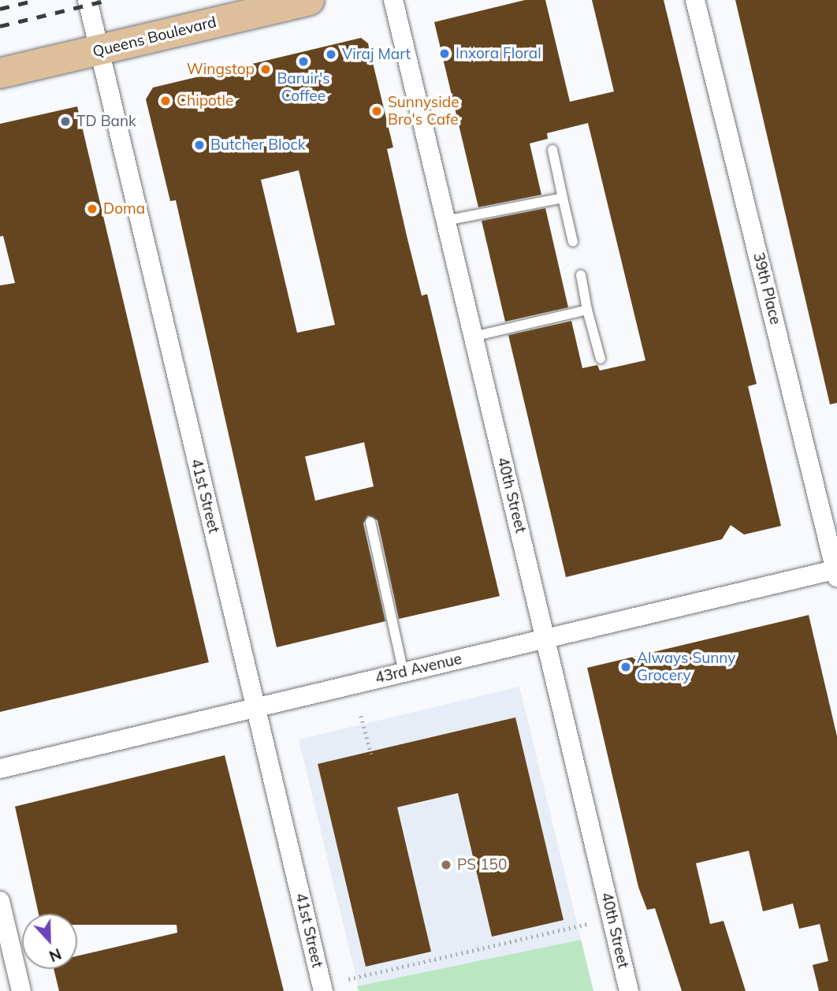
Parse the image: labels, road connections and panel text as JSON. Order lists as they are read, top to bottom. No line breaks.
{"streets":{"main road":["Queens Boulevard"],"street":["39th Place","40th Street","41st Street","43rd Avenue"]},"crossings":[["Queens Boulevard","41st Street"],["39th Place","43rd Avenue"],["40th Street","43rd Avenue"],["41st Street","43rd Avenue"]],"places":["Inxora Floral","Viraj Mart","Baruir's Coffee","Wingstop","Chipotle","Sunnyside Bro's Cafe","TD Bank","Butcher Block","Doma","Always Sunny Grocery","PS 150"],"north":"bottom"}
